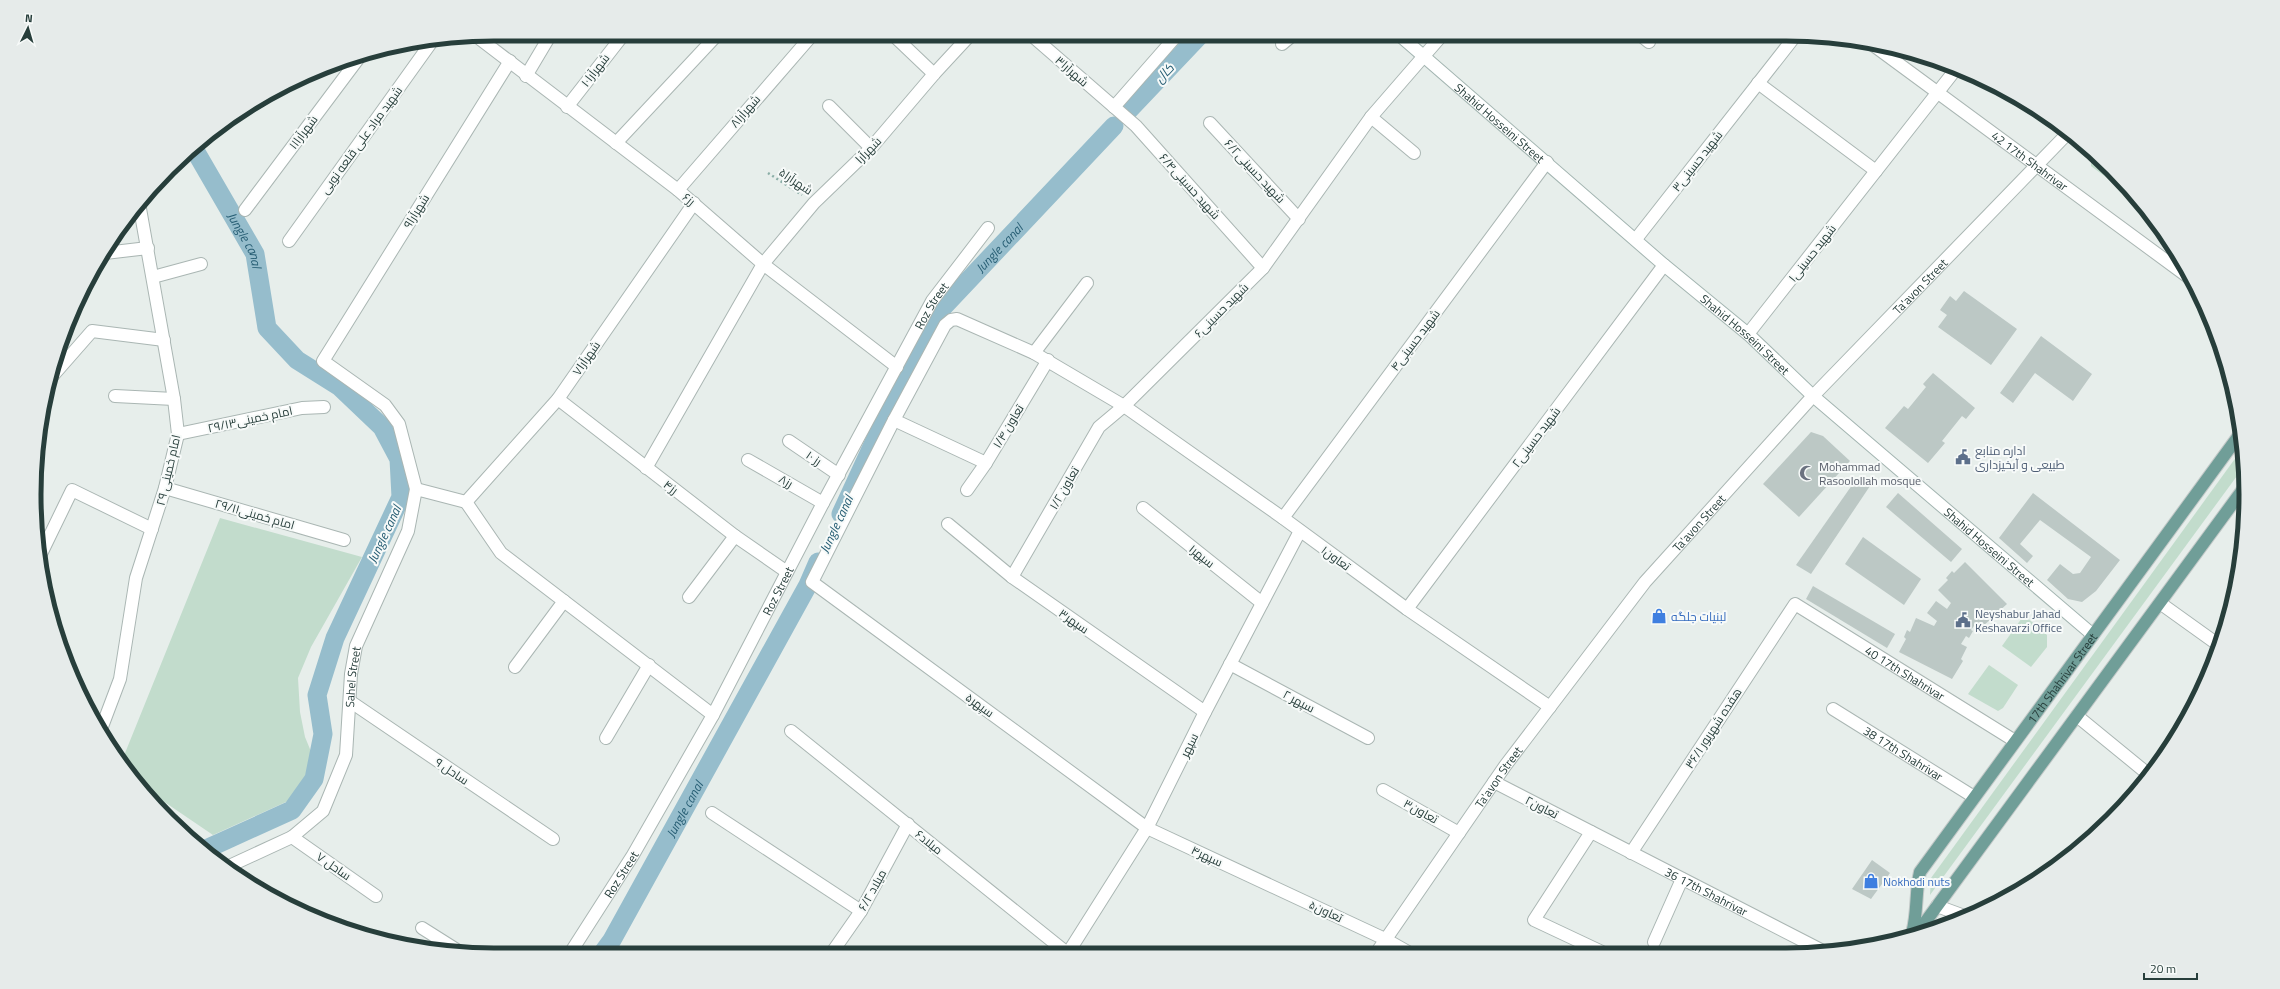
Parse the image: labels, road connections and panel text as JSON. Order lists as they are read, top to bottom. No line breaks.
{"streets":{"main road":["17th Shahrivar Street"],"street":["شهرآرا۱۰","شهرآرا۳","شهرآرا۸","Shahid Hosseini Street","شهرآرا۱۱","شهید مراد علی قلعه نویی","شهرآرا","شهید حسینی۳","42 17th Shahrivar","شهید حسینی۶/۲","شهید حسینی۶/۴","رز۶","شهرآرا۹","شهید حسینی۱","Ta'avon Street","Roz Street","شهید حسینی۶","شهید حسینی۴","شهرآرا۷","امام خمینی۲۹/۱۳","تعاون ۱/۴","شهید حسینی۲","رز ۱۰","امام خمینی ۲۹","رز۸","رز۴","تعاون ۱/۲","امام خمینی۲۹/۱۱","سپهر۱","تعاون۱","سپهر۳","40 17th Shahrivar","Sahel Street","سپهر ۲","سپهر۵","هفده شهریور ۳۶/۱","سپهر","38 17th Shahrivar","ساحل ۹","تعاون۲","تعاون۳","میلاد۶","سپهر۴","ساحل ۷","میلاد ۶/۲","36 17th Shahrivar","تعاون۵"],"path":["شهرآرا۵"]},"crossings":[["شهرآرا۱۰","رز۶"],["شهرآرا۳","شهید حسینی۶/۴"],["شهرآرا۸","رز۶"],["Shahid Hosseini Street","شهید حسینی۳"],["Shahid Hosseini Street","شهید حسینی۱"],["Shahid Hosseini Street","Ta'avon Street"],["Shahid Hosseini Street","شهید حسینی۶"],["Shahid Hosseini Street","شهید حسینی۴"],["Shahid Hosseini Street","شهید حسینی۲"],["Shahid Hosseini Street","17th Shahrivar Street"],["شهرآرا","شهرآرا۵"],["شهرآرا","رز۶"],["شهرآرا","رز۴"],["42 17th Shahrivar","شهید حسینی۱"],["42 17th Shahrivar","Ta'avon Street"],["شهید حسینی۶/۲","شهید حسینی۶"],["شهید حسینی۶/۴","شهید حسینی۶"],["رز۶","شهرآرا۹"],["رز۶","Roz Street"],["رز۶","شهرآرا۷"],["شهرآرا۹","Sahel Street"],["Ta'avon Street","تعاون۱"],["Ta'avon Street","تعاون۲"],["Ta'avon Street","تعاون۳"],["Ta'avon Street","تعاون۵"],["Roz Street","رز ۱۰"],["Roz Street","رز۸"],["Roz Street","رز۴"],["شهید حسینی۶","تعاون ۱/۲"],["شهید حسینی۶","تعاون۱"],["شهید حسینی۴","تعاون۱"],["شهرآرا۷","رز۴"],["امام خمینی۲۹/۱۳","امام خمینی ۲۹"],["شهید حسینی۲","تعاون۱"],["امام خمینی ۲۹","امام خمینی۲۹/۱۱"],["تعاون ۱/۲","تعاون۱"],["تعاون ۱/۲","سپهر۳"],["سپهر۱","سپهر"],["تعاون۱","سپهر"],["سپهر۳","سپهر"],["40 17th Shahrivar","17th Shahrivar Street"],["40 17th Shahrivar","هفده شهریور ۳۶/۱"],["Sahel Street","ساحل ۹"],["Sahel Street","ساحل ۷"],["17th Shahrivar Street","38 17th Shahrivar"],["سپهر ۲","سپهر"],["سپهر۵","سپهر"],["سپهر۵","سپهر۴"],["هفده شهریور ۳۶/۱","36 17th Shahrivar"],["سپهر","سپهر۴"],["تعاون۲","36 17th Shahrivar"],["میلاد۶","میلاد ۶/۲"],["سپهر۴","تعاون۵"]],"water":["کال","Jungle canal"],"places":{"public building":["اداره منابع طبیعی و آبخیزداری","Neyshabur Jahad Keshavarzi Office"],"mosque":["Mohammad Rasoolollah mosque"],"shop":["لبنیات جلگه","Nokhodi nuts"]},"scale_bar":"20 m","north":"top"}
